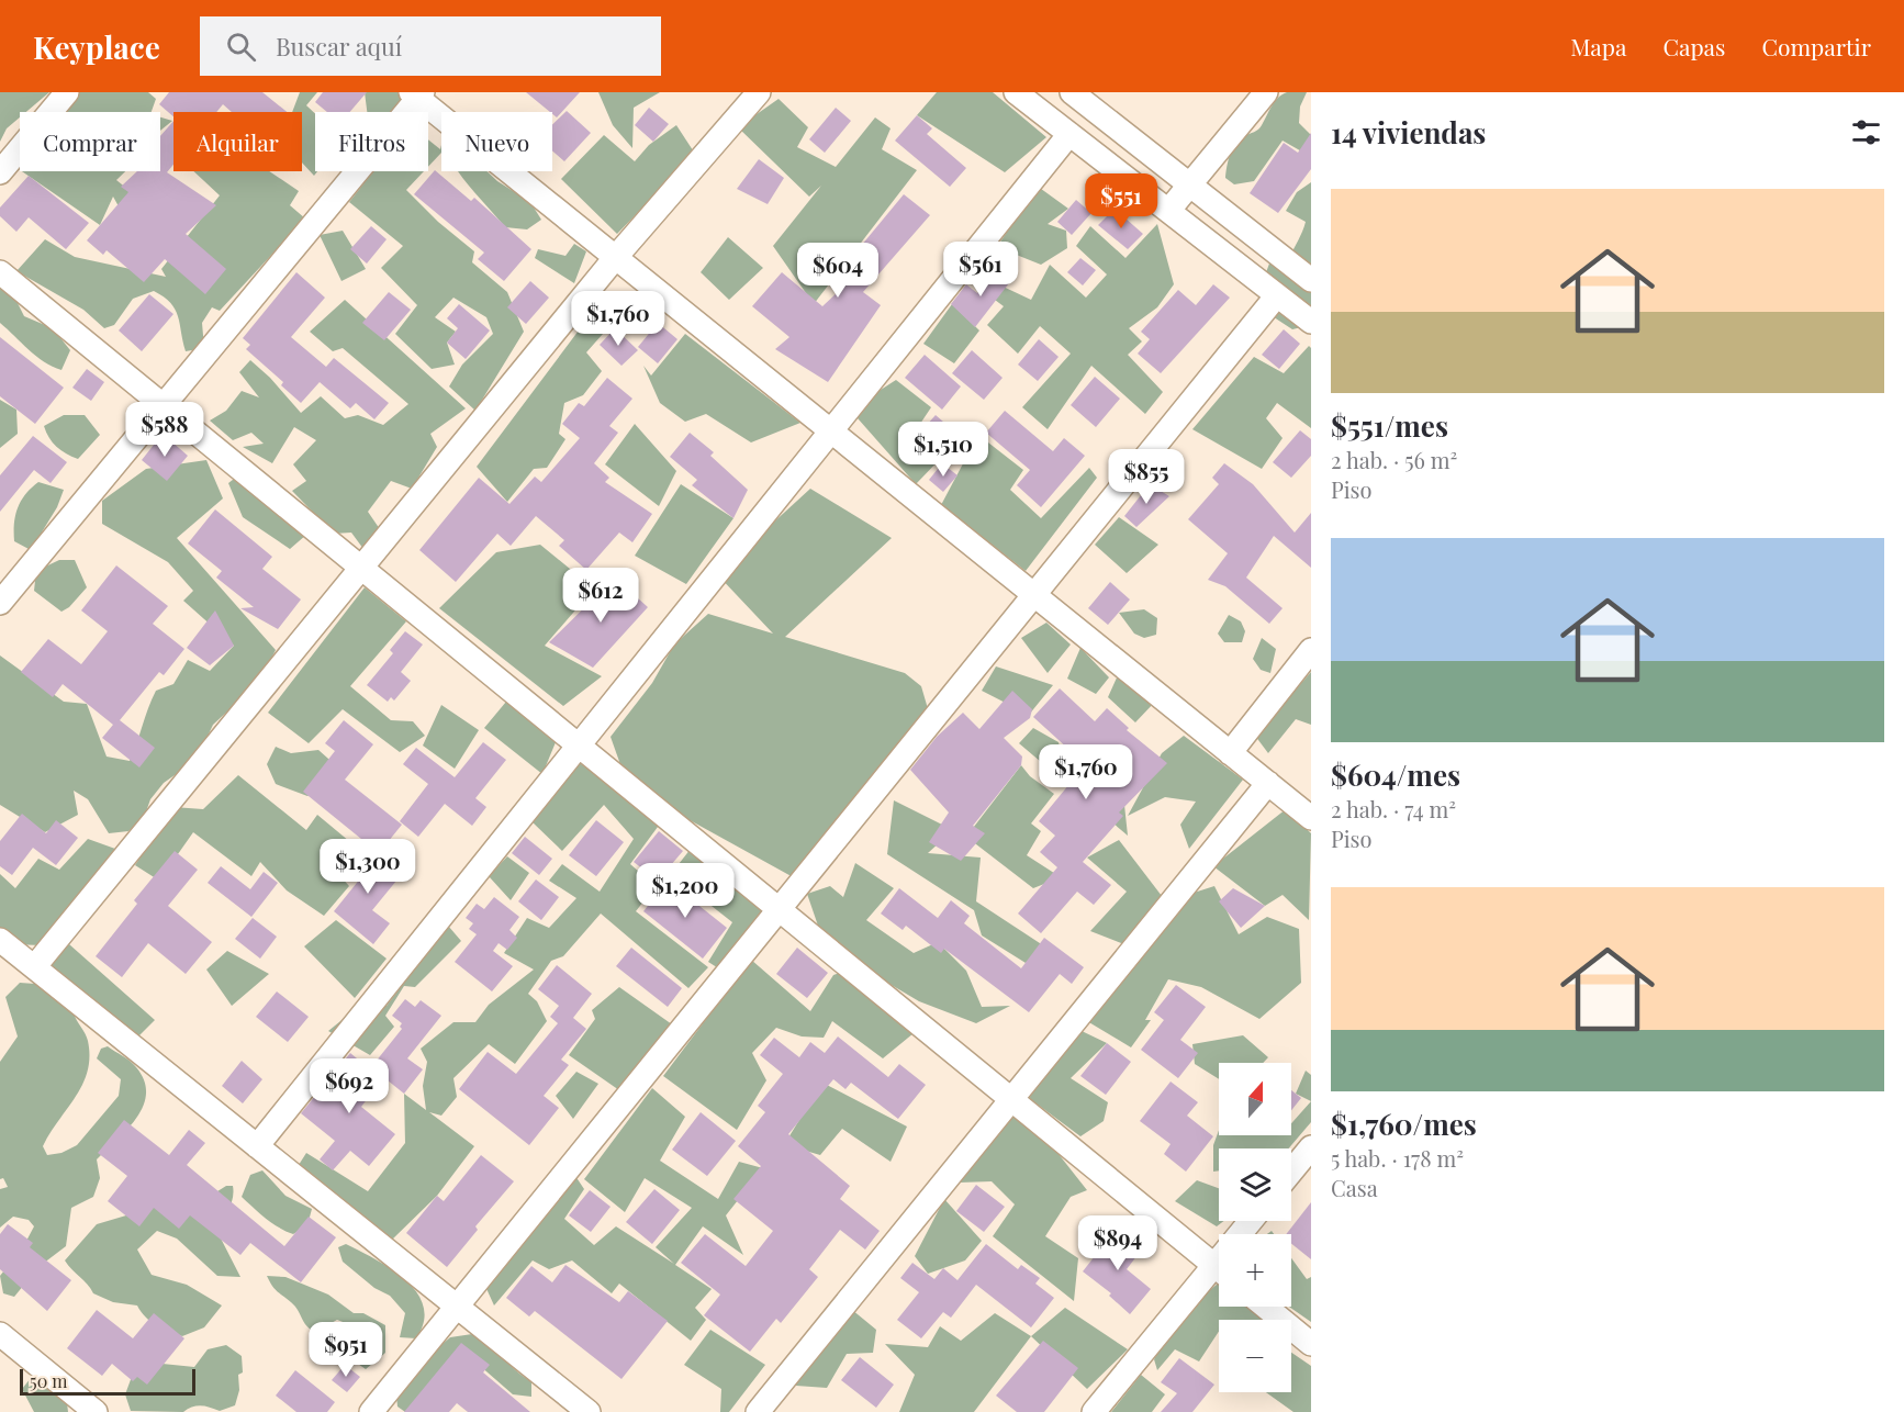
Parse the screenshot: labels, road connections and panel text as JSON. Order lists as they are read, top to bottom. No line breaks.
{"scale_bar":"50 m","north":"top","page":{"header":"Keyplace","search":"Buscar aquí","nav":["Mapa","Capas","Compartir"],"heading":"14 viviendas","chip":["Comprar","Alquilar","Filtros","Nuevo"],"list":[{"name":"$551/mes","note":"2 hab. · 56 m² · Piso"},{"name":"$604/mes","note":"2 hab. · 74 m² · Piso"},{"name":"$1,760/mes","note":"5 hab. · 178 m² · Casa"}],"price":["$551","$561","$604","$1,760","$588","$1,510","$855","$612","$1,760","$1,300","$1,200","$692","$894","$951"],"map_buttons":["+","−"],"scale":"50 m"}}
